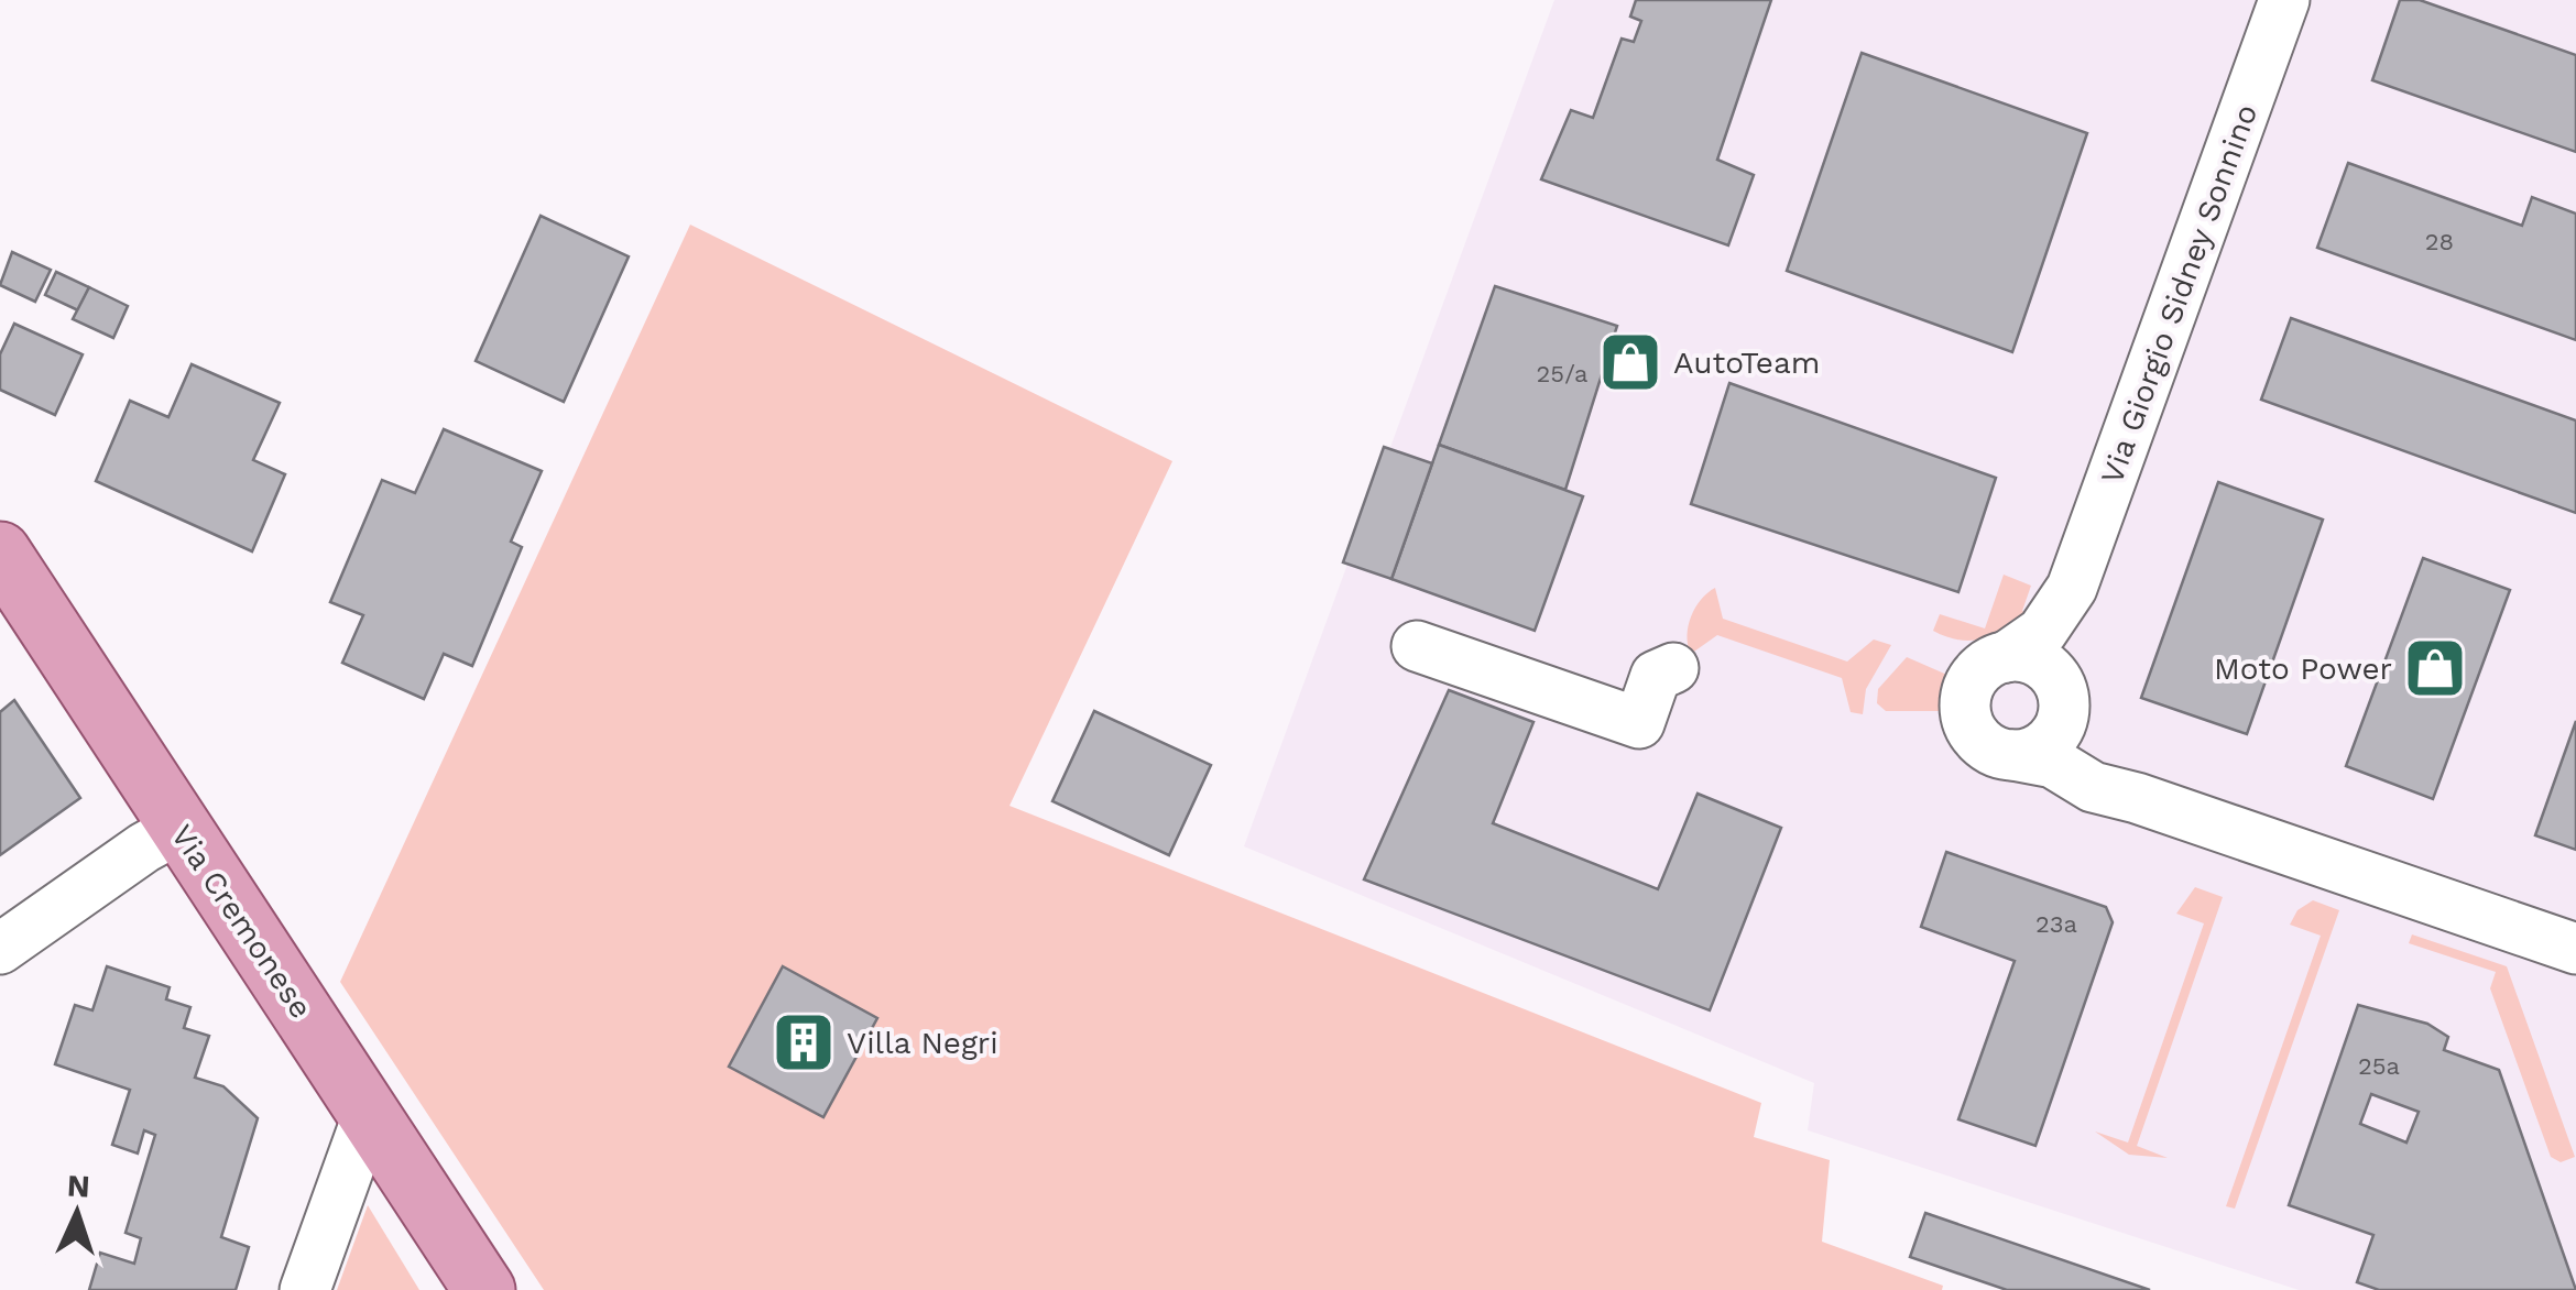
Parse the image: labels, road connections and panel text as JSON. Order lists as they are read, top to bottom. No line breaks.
{"streets":{"main road":["Via Cremonese"],"street":["Via Giorgio Sidney Sonnino"]},"places":{"shop":["AutoTeam","Moto Power"],"building":["Villa Negri"]},"house_numbers":["28","25/a","23a","25a"],"north":"top"}
